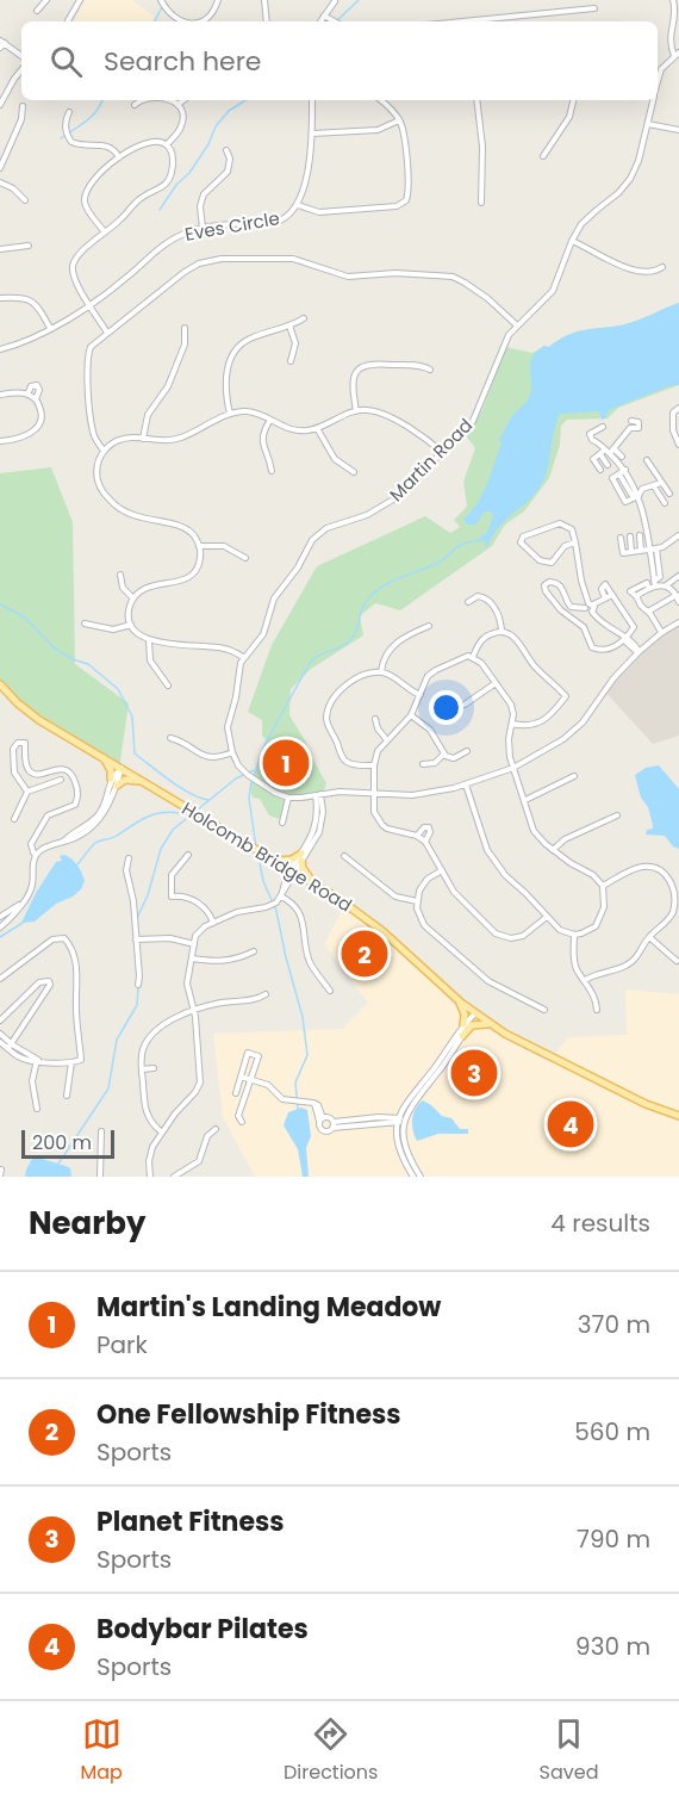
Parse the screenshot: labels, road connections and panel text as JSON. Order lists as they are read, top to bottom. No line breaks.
{"streets":{"main road":["Holcomb Bridge Road"],"street":["Eves Circle","Martin Road"]},"scale_bar":"200 m","page":{"search":"Search here","pins":["1","2","3","4"],"scale":"200 m","heading":["Nearby","4 results"],"list":[{"mark":"1","name":"Martin's Landing Meadow","note":"Park","value":"370 m"},{"mark":"2","name":"One Fellowship Fitness","note":"Sports","value":"560 m"},{"mark":"3","name":"Planet Fitness","note":"Sports","value":"790 m"},{"mark":"4","name":"Bodybar Pilates","note":"Sports","value":"930 m"}],"nav":["Map","Directions","Saved"]}}
